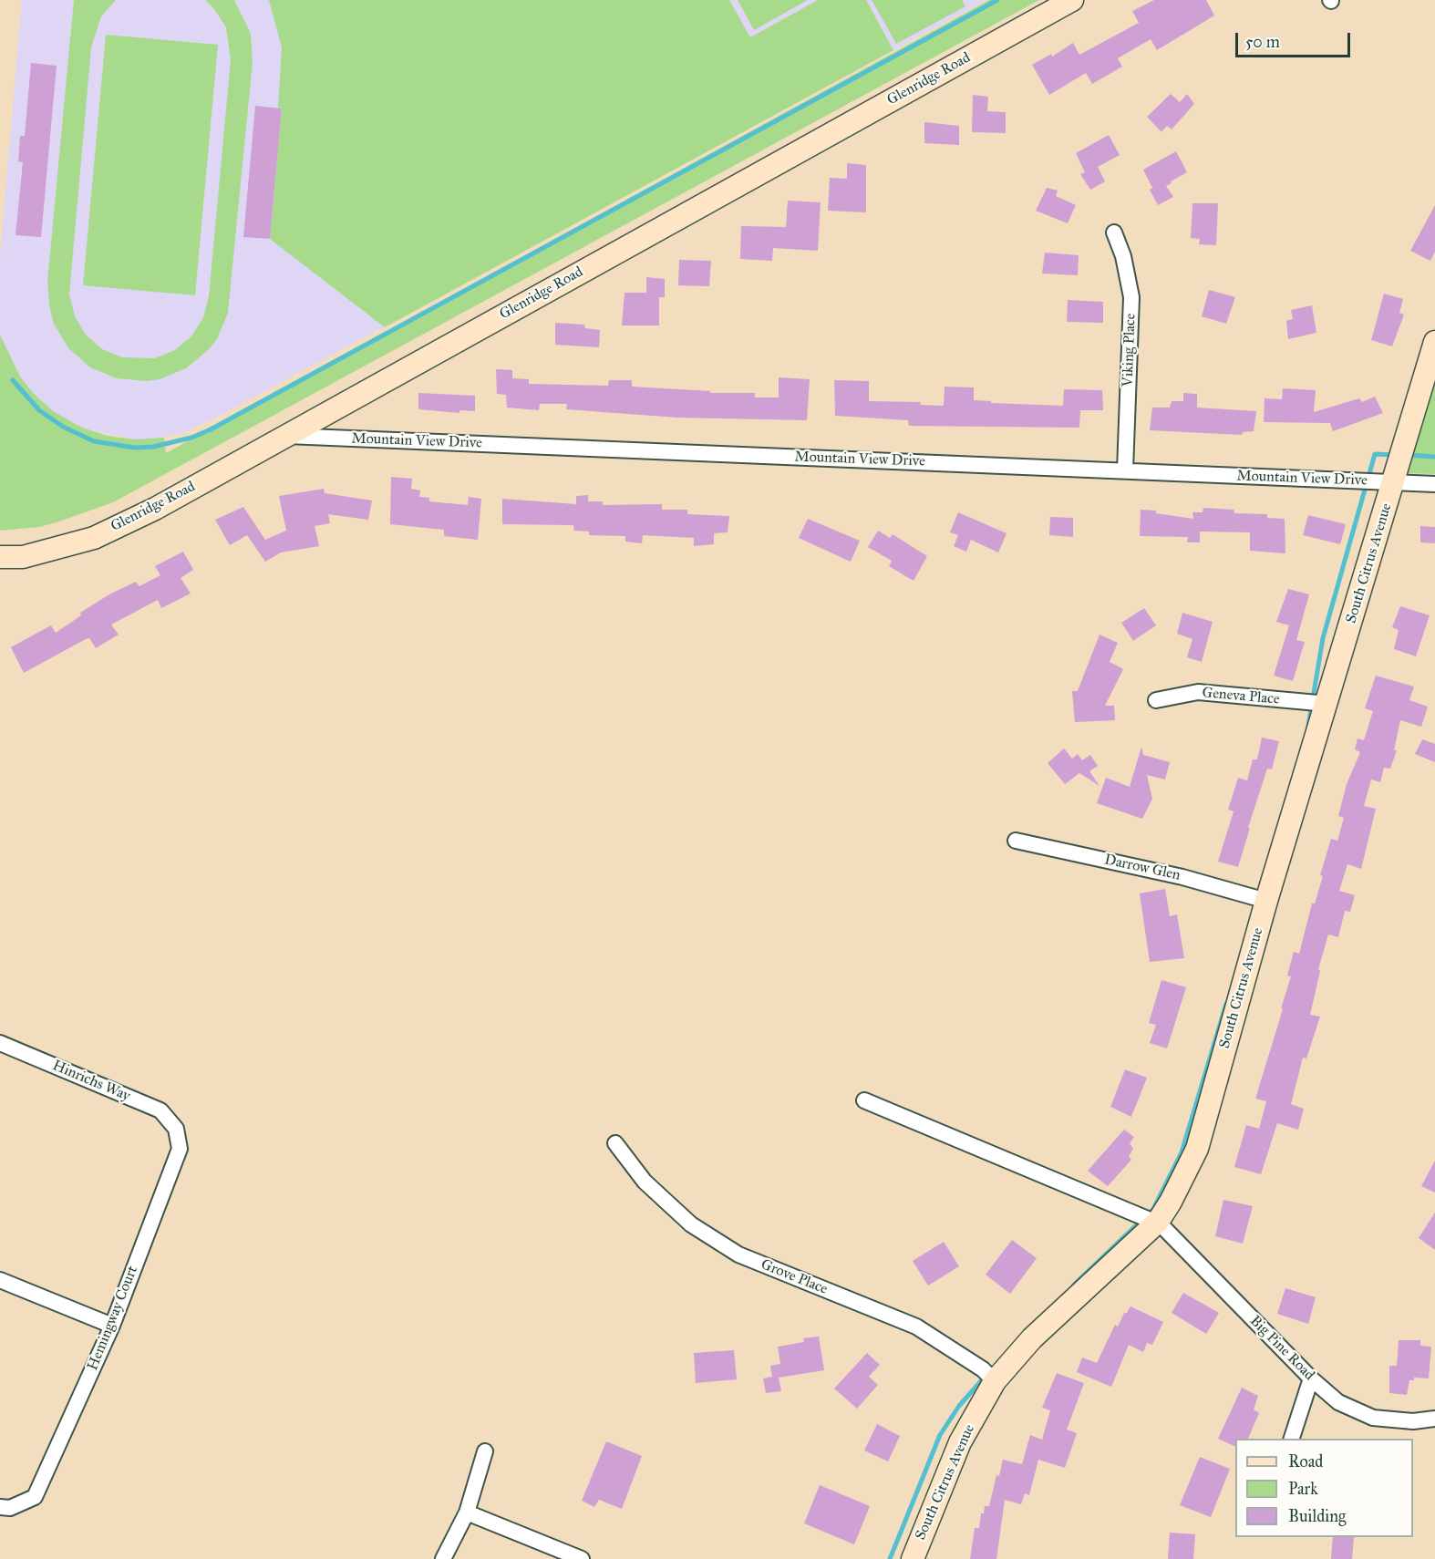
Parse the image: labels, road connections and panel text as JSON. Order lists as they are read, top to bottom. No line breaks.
{"streets":{"street":["Glenridge Road","Viking Place","Mountain View Drive","South Citrus Avenue","Geneva Place","Darrow Glen","Hinrichs Way","Grove Place","Hemingway Court","Big Pine Road"]},"crossings":[["Glenridge Road","Mountain View Drive"],["Viking Place","Mountain View Drive"],["Mountain View Drive","South Citrus Avenue"],["South Citrus Avenue","Geneva Place"],["South Citrus Avenue","Darrow Glen"],["South Citrus Avenue","Grove Place"],["South Citrus Avenue","Big Pine Road"],["Hinrichs Way","Hemingway Court"]],"legend":["Road","Park","Building"],"scale_bar":"50 m"}
